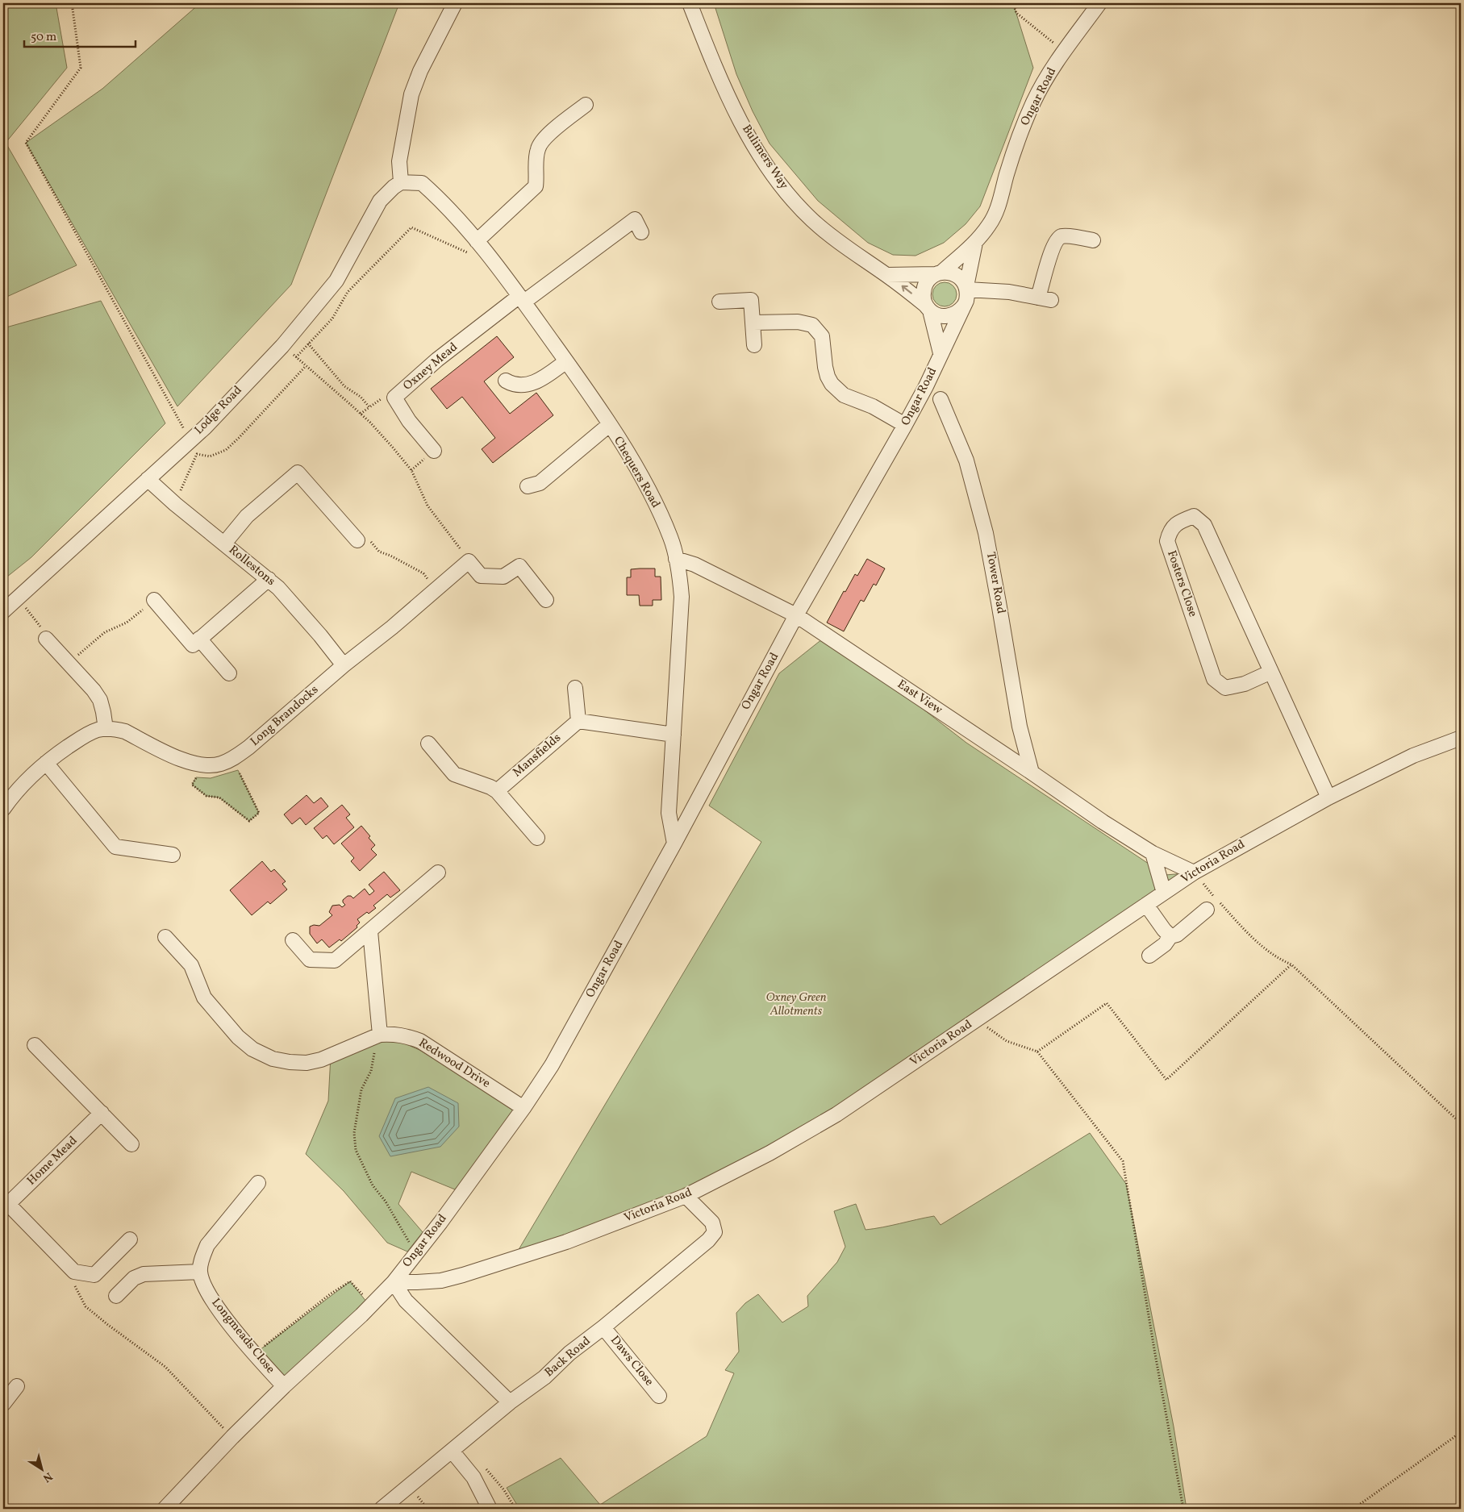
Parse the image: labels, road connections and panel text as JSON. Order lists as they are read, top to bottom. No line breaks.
{"streets":{"street":["Ongar Road","Bulimers Way","Oxney Mead","Lodge Road","Chequers Road","Rollestons","Tower Road","Fosters Close","East View","Long Brandocks","Mansfields","Victoria Road","Redwood Drive","Home Mead","Longmeads Close","Back Road","Daws Close"]},"crossings":[["Ongar Road","Bulimers Way"],["Ongar Road","Chequers Road"],["Ongar Road","East View"],["Ongar Road","Victoria Road"],["Ongar Road","Redwood Drive"],["Ongar Road","Longmeads Close"],["Oxney Mead","Chequers Road"],["Lodge Road","Chequers Road"],["Lodge Road","Rollestons"],["Chequers Road","East View"],["Rollestons","Long Brandocks"],["Tower Road","East View"],["Fosters Close","Victoria Road"],["East View","Victoria Road"],["Victoria Road","Back Road"],["Back Road","Daws Close"]],"parks":["Oxney Green Allotments"],"scale_bar":"50 m","north":"bottom right"}
